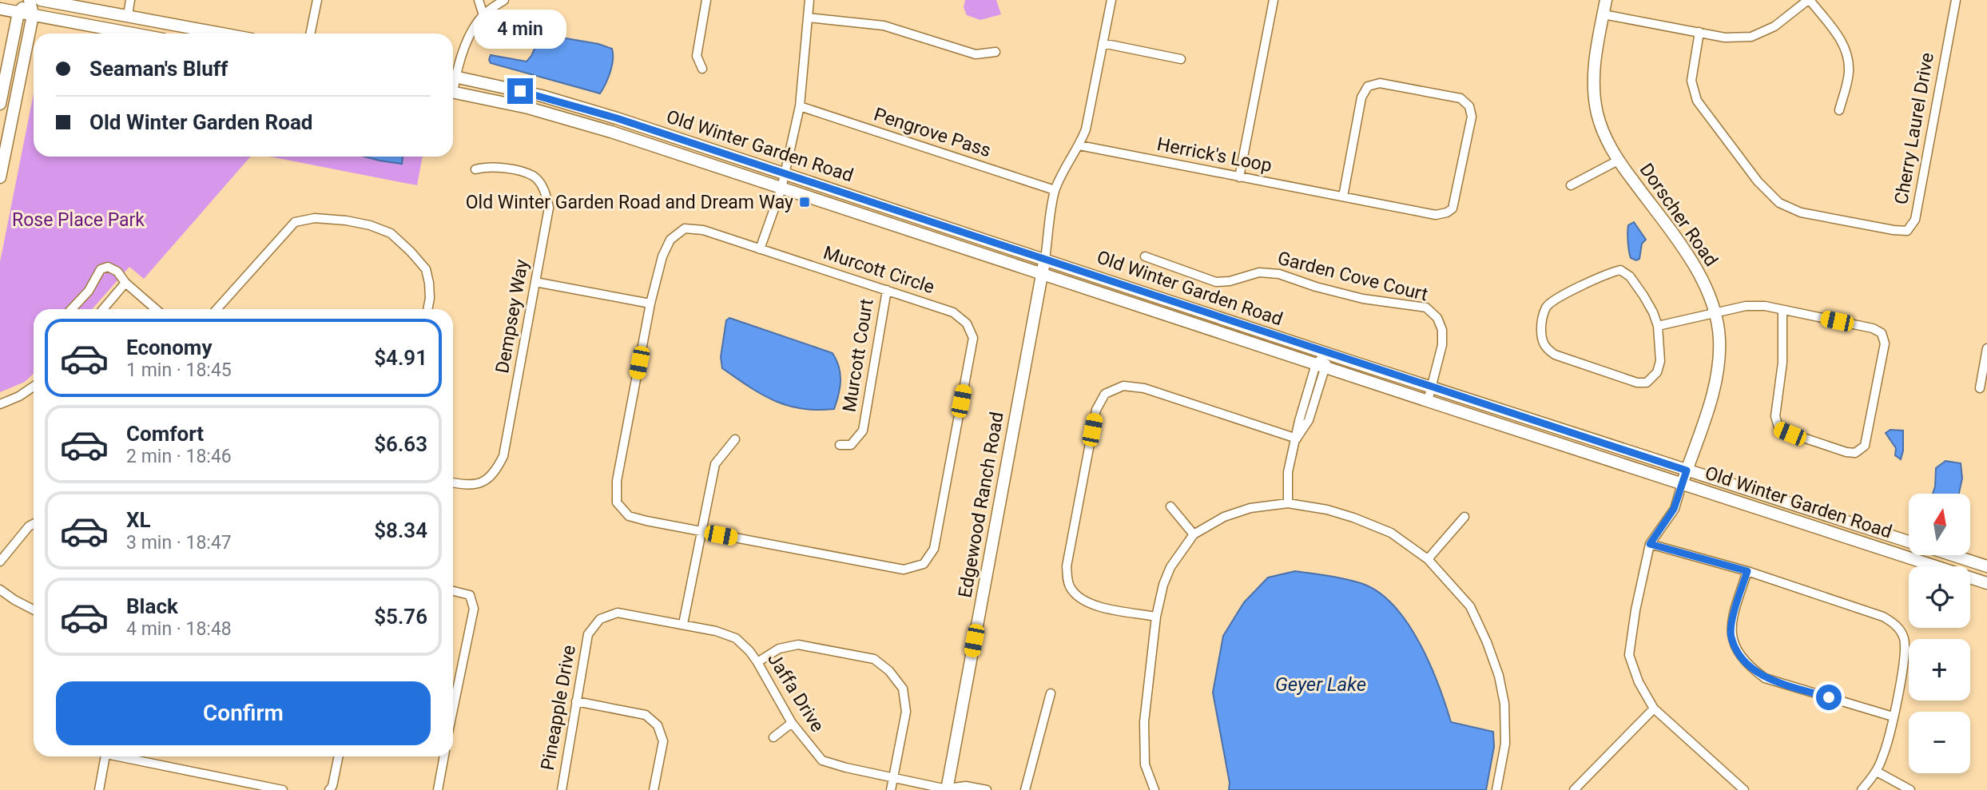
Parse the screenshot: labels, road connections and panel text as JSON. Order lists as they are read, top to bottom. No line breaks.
{"streets":{"main road":["Old Winter Garden Road","Dorscher Road","Edgewood Ranch Road"],"street":["Cherry Laurel Drive","Pengrove Pass","Herrick's Loop","Murcott Circle","Garden Cove Court","Dempsey Way","Murcott Court","Jaffa Drive","Pineapple Drive"]},"crossings":[["Old Winter Garden Road","Dorscher Road"],["Old Winter Garden Road","Garden Cove Court"],["Old Winter Garden Road","Edgewood Ranch Road"],["Murcott Circle","Murcott Court"],["Edgewood Ranch Road","Jaffa Drive"],["Jaffa Drive","Pineapple Drive"]],"water":["Geyer Lake"],"parks":["Rose Place Park"],"places":{"transit":["Old Winter Garden Road and Dream Way"]},"north":"top","page":{"bubble":"4 min","banner":["Seaman's Bluff","Old Winter Garden Road"],"list":[{"name":"Economy","note":"1 min · 18:45","value":"$4.91"},{"name":"Comfort","note":"2 min · 18:46","value":"$6.63"},{"name":"XL","note":"3 min · 18:47","value":"$8.34"},{"name":"Black","note":"4 min · 18:48","value":"$5.76"}],"map_buttons":["+","−"],"buttons":"Confirm"}}
